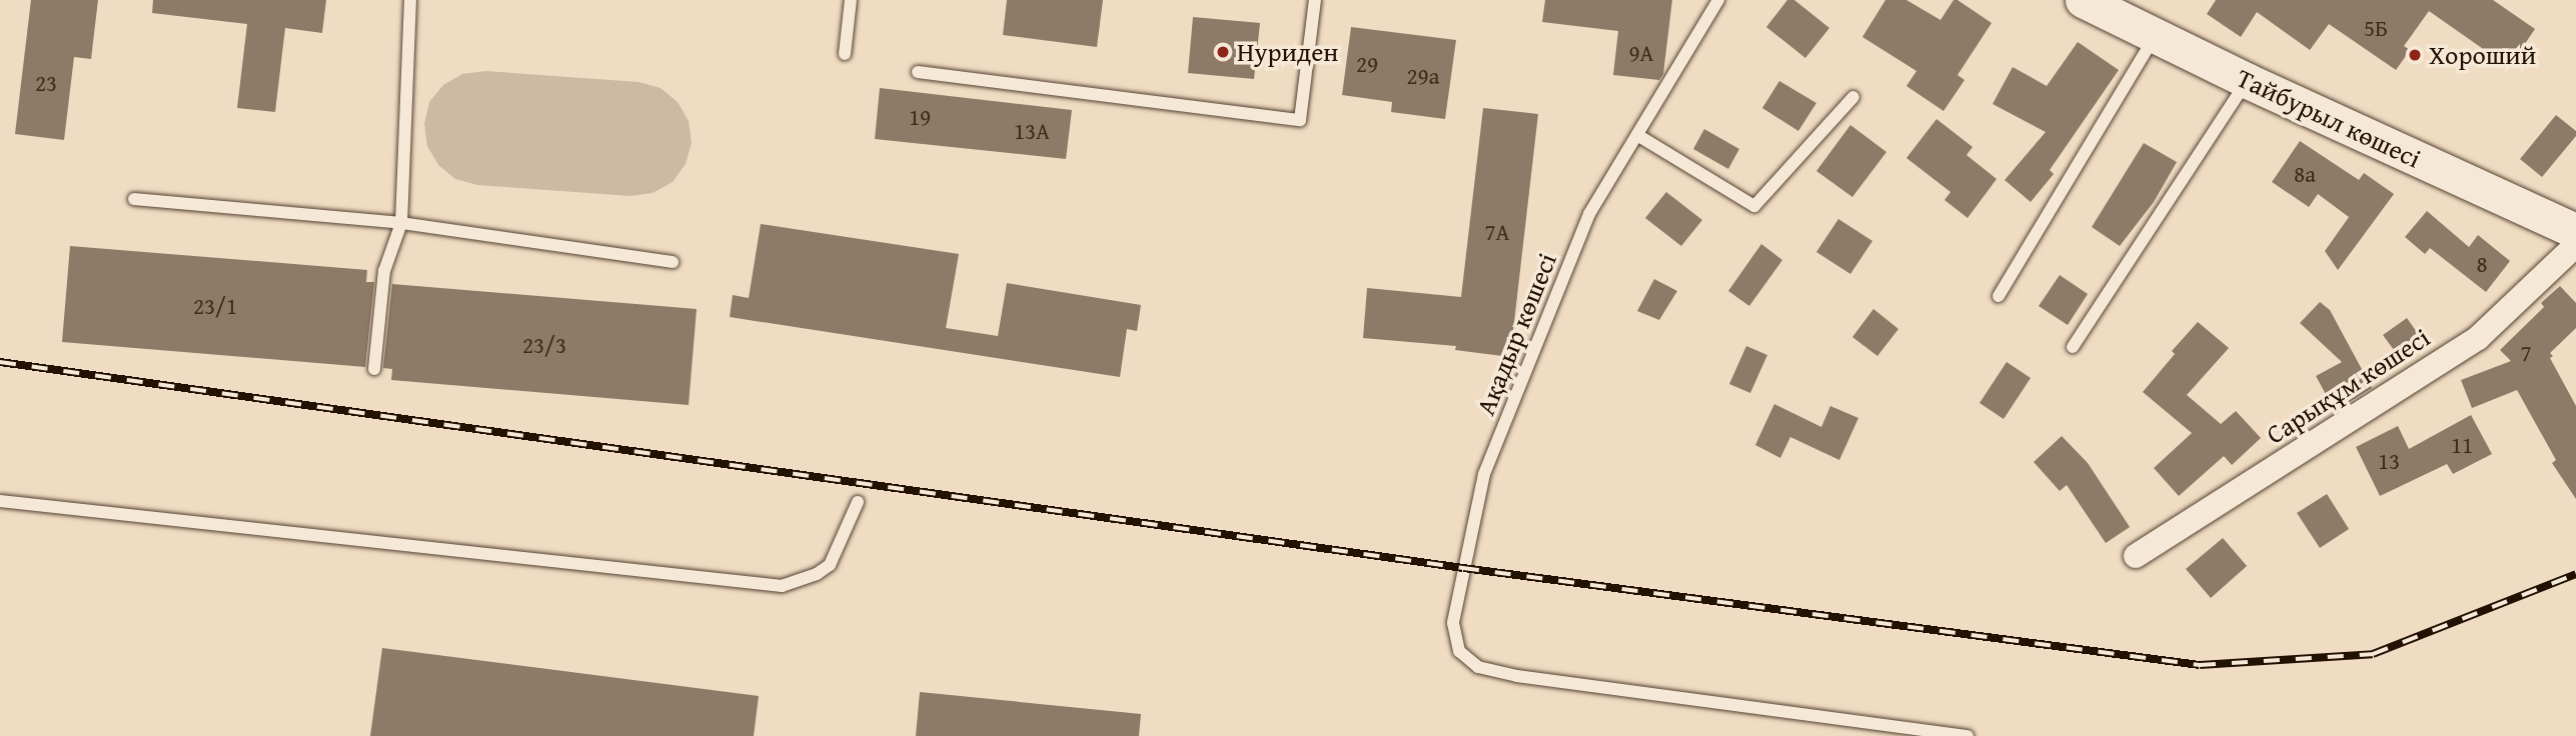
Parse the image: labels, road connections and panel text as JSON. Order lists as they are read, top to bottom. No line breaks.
{"streets":{"main road":["Тайбурыл көшесі"],"street":["Сарықұм көшесі"],"lane":["Ақадыр көшесі"]},"places":["Нуриден","Хороший"],"house_numbers":["5Б","9А","29","29а","23","19","13А","8а","7А","8","23/1","23/3","7","11","13"]}
